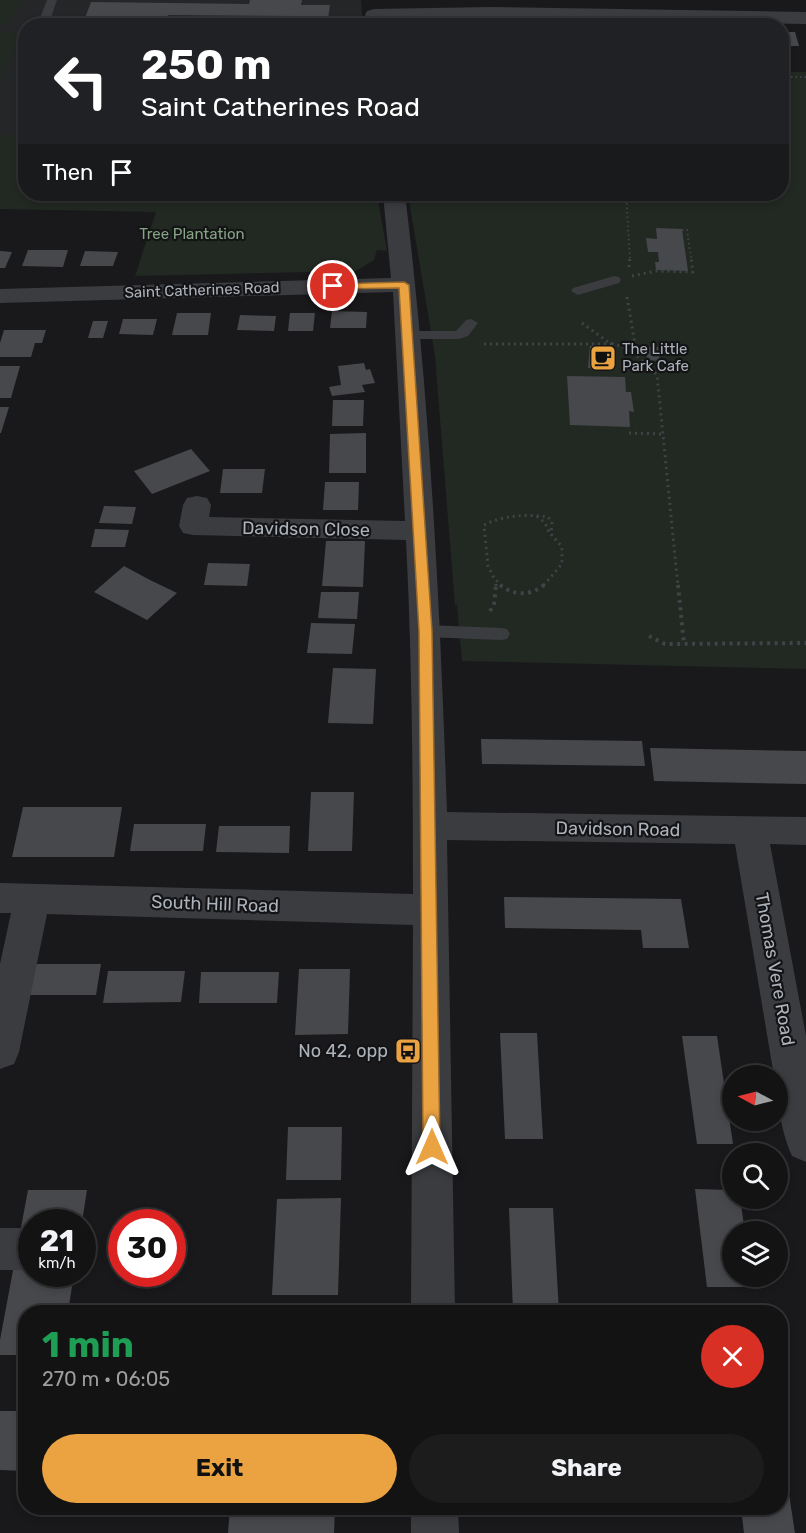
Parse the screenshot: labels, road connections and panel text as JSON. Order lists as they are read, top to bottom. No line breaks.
{"streets":{"street":["Saint Catherines Road","Davidson Close","Davidson Road","South Hill Road","Thomas Vere Road"]},"crossings":[["Davidson Road","Thomas Vere Road"]],"parks":["Tree Plantation"],"places":{"cafe":["The Little Park Cafe"],"bus stop":["No 42, opp"]},"north":"left","page":{"turn":["250 m","Saint Catherines Road"],"then":"Then","speed":"21 km/h","limit":"30","heading":["1 min","270 m · 06:05"],"buttons":["Exit","Share"]}}
